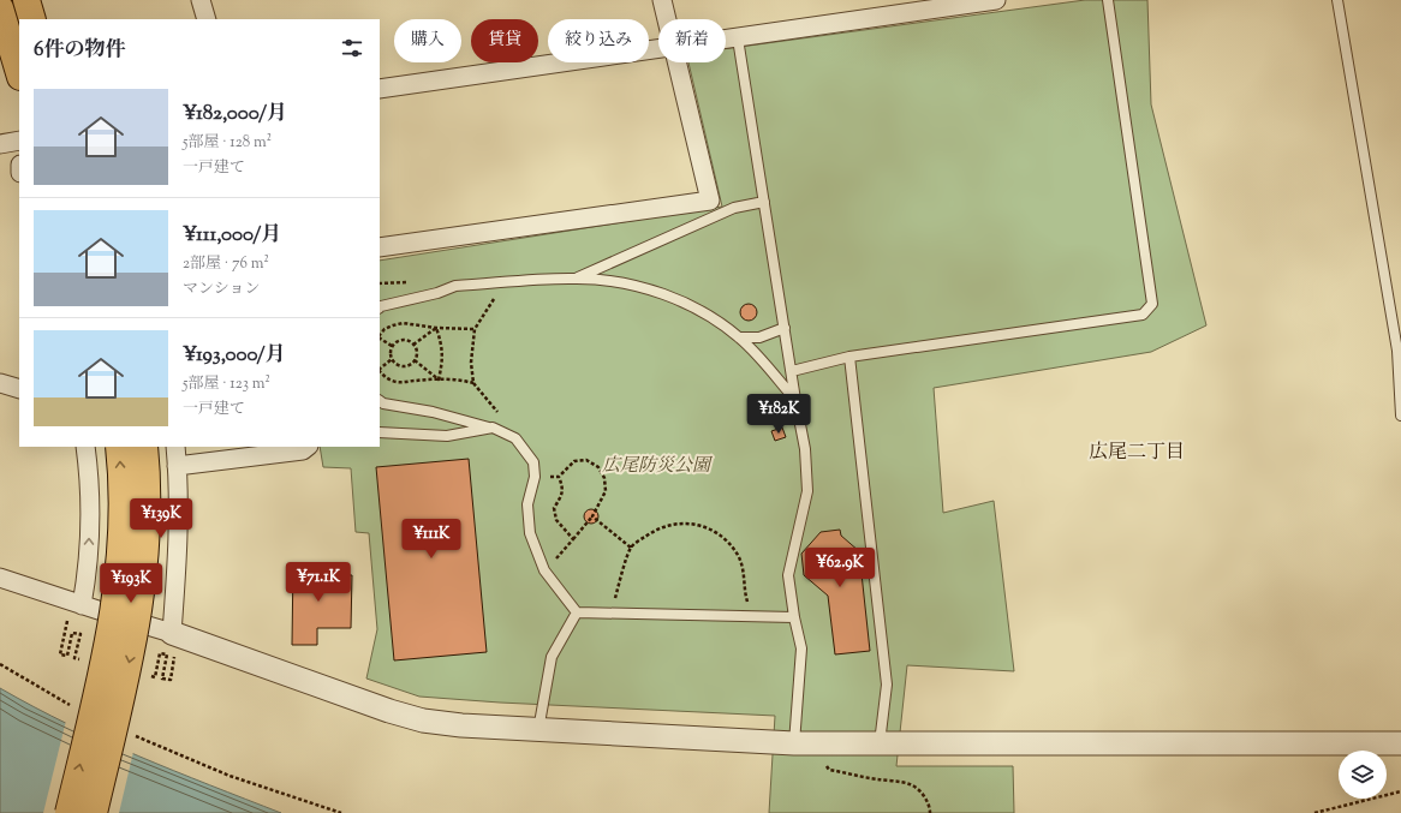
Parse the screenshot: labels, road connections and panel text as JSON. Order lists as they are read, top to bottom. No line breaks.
{"districts":["広尾二丁目"],"parks":["広尾防災公園"],"page":{"chip":["購入","賃貸","絞り込み","新着"],"heading":"6件の物件","list":[{"name":"¥182,000/月","note":"5部屋 · 128 m² · 一戸建て"},{"name":"¥111,000/月","note":"2部屋 · 76 m² · マンション"},{"name":"¥193,000/月","note":"5部屋 · 123 m² · 一戸建て"}],"price":["¥182K","¥139K","¥111K","¥62.9K","¥71.1K","¥193K"]}}
